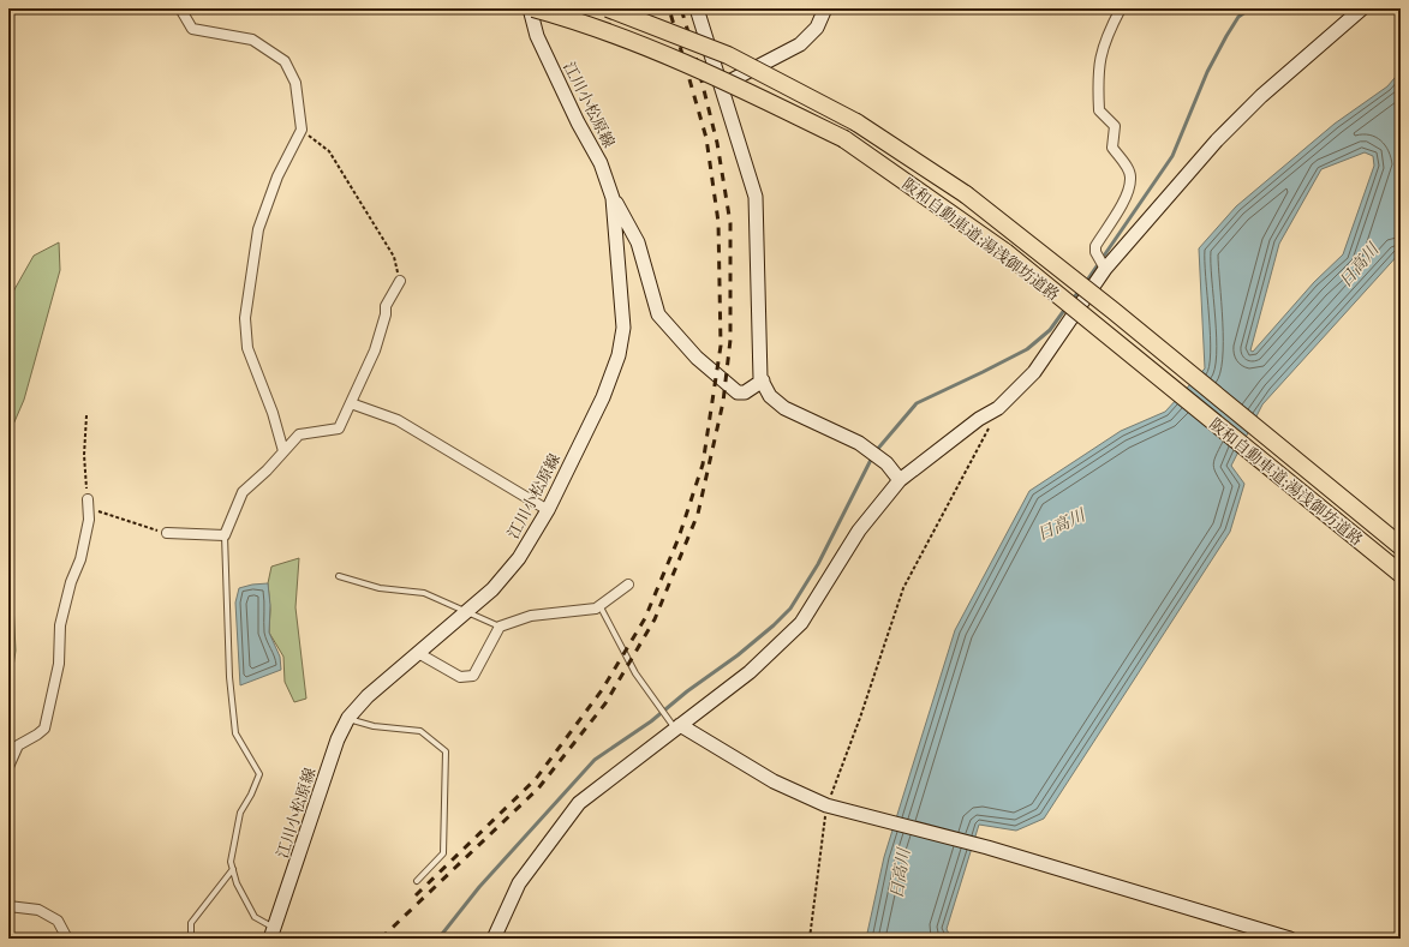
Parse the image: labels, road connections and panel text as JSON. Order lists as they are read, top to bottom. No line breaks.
{"streets":{"highway":["阪和自動車道;湯浅御坊道路"],"street":["江川小松原線"]},"crossings":[["江川小松原線","阪和自動車道;湯浅御坊道路"]],"water":["日高川"]}
